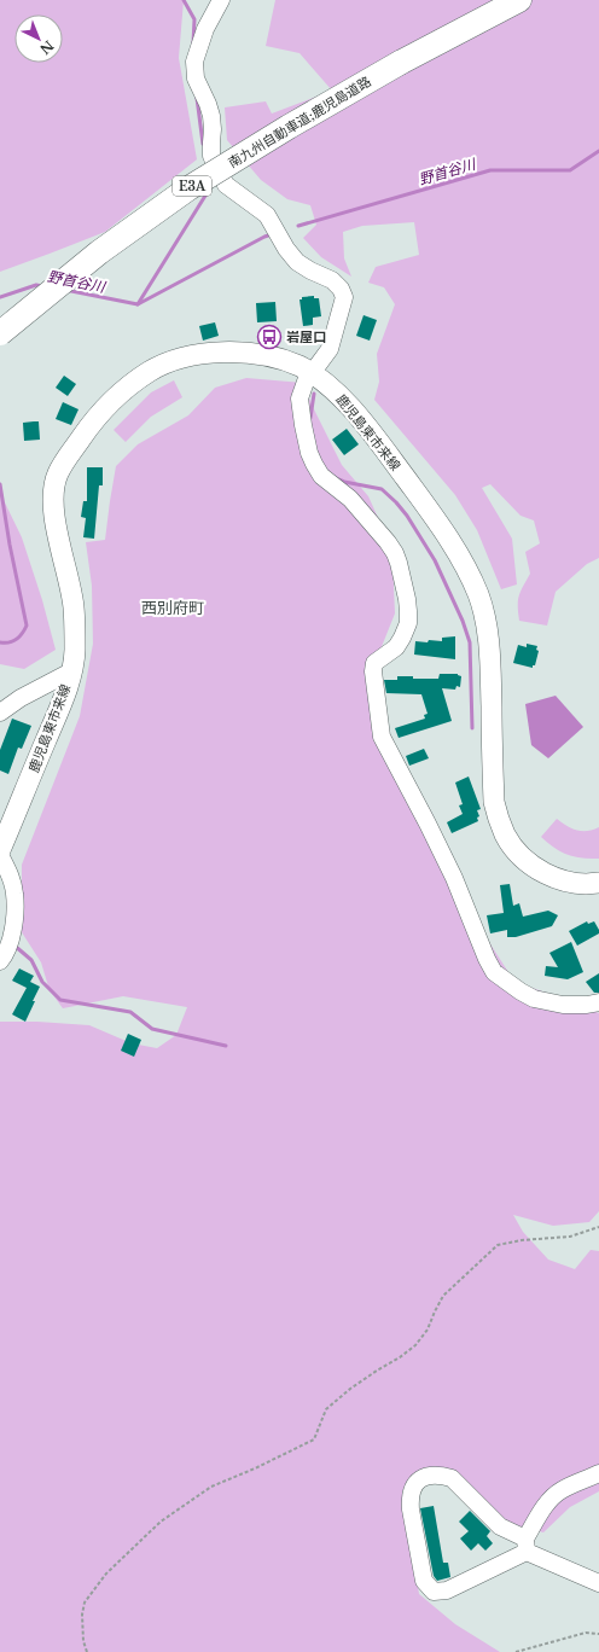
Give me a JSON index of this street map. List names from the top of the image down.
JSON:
{
  "streets": {
    "highway": ["南九州自動車道;鹿児島道路", "E3A"],
    "main road": ["鹿児島東市来線"]
  },
  "districts": ["西別府町"],
  "water": ["野首谷川"],
  "places": {
    "bus stop": ["岩屋口"]
  },
  "north": "bottom right"
}
